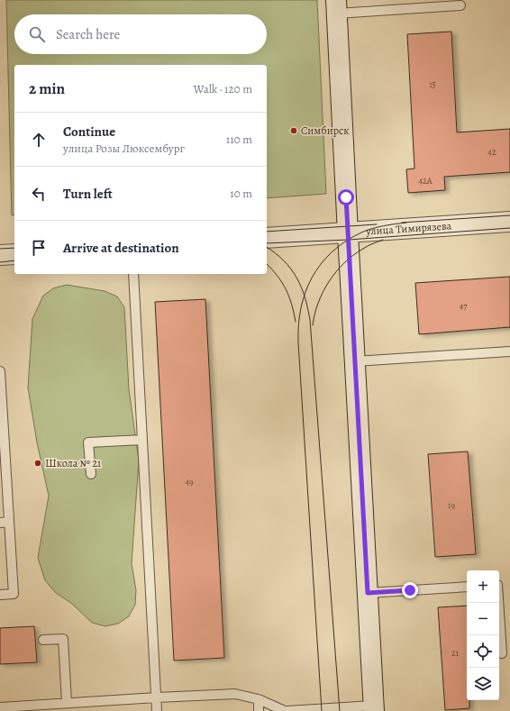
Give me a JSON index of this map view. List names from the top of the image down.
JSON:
{
  "streets": {
    "main road": ["улица Тимирязева"]
  },
  "places": ["Симбирск", "Школа № 21"],
  "house_numbers": [
    "15",
    "42",
    "42А",
    "47",
    "49",
    "19",
    "21"
  ],
  "page": {
    "search": "Search here",
    "heading": ["2 min", "Walk · 120 m"],
    "list": [
      ["Continue", "улица Розы Люксембург", "110 m"],
      ["Turn left", "10 m"],
      "Arrive at destination"
    ],
    "map_buttons": ["+", "−"]
  }
}
